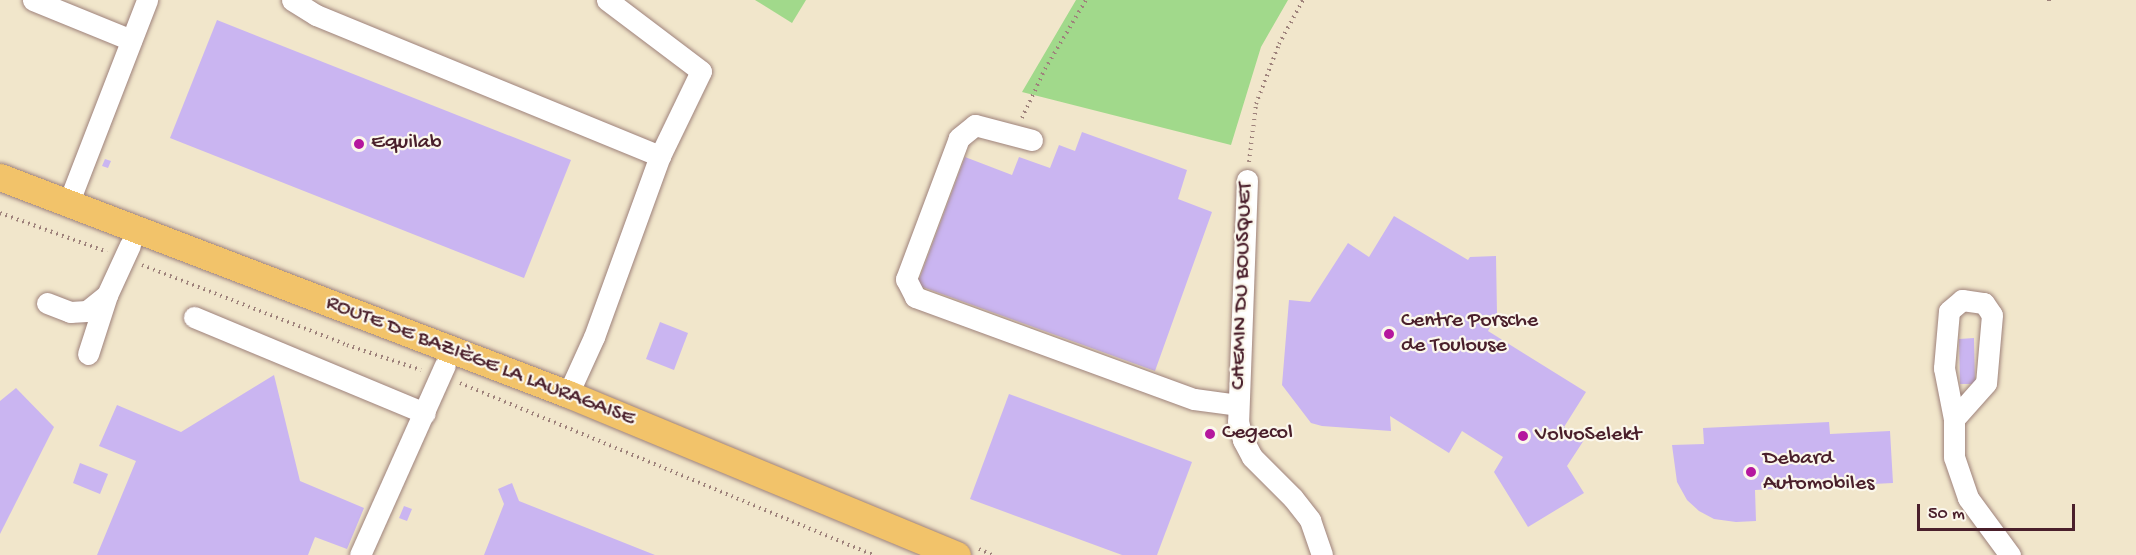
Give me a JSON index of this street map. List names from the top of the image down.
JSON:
{
  "streets": {
    "main road": ["ROUTE DE BAZIÈGE LA LAURAGAISE"],
    "street": ["CHEMIN DU BOUSQUET"]
  },
  "places": [
    "Equilab",
    "Centre Porsche de Toulouse",
    "Cegecol",
    "VolvoSelekt",
    "Debard Automobiles"
  ],
  "scale_bar": "50 m"
}
